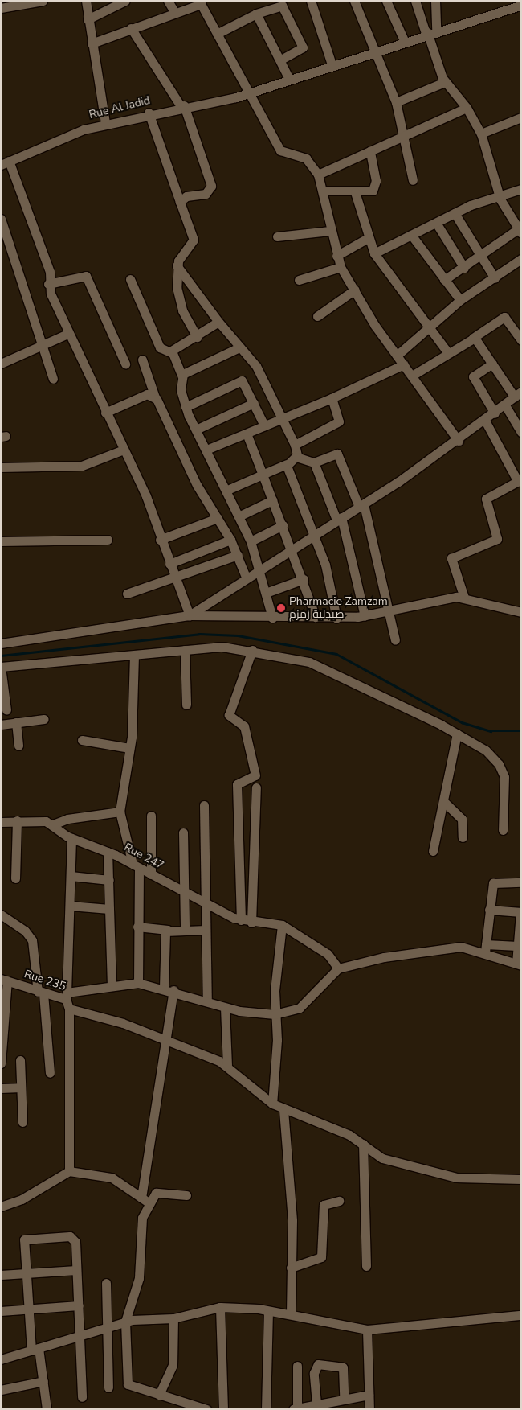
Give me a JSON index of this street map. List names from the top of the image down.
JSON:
{
  "streets": {
    "street": ["Rue Al Jadid", "Rue 247", "Rue 235"]
  },
  "places": ["Pharmacie Zamzam صيدلية زمزم"]
}
